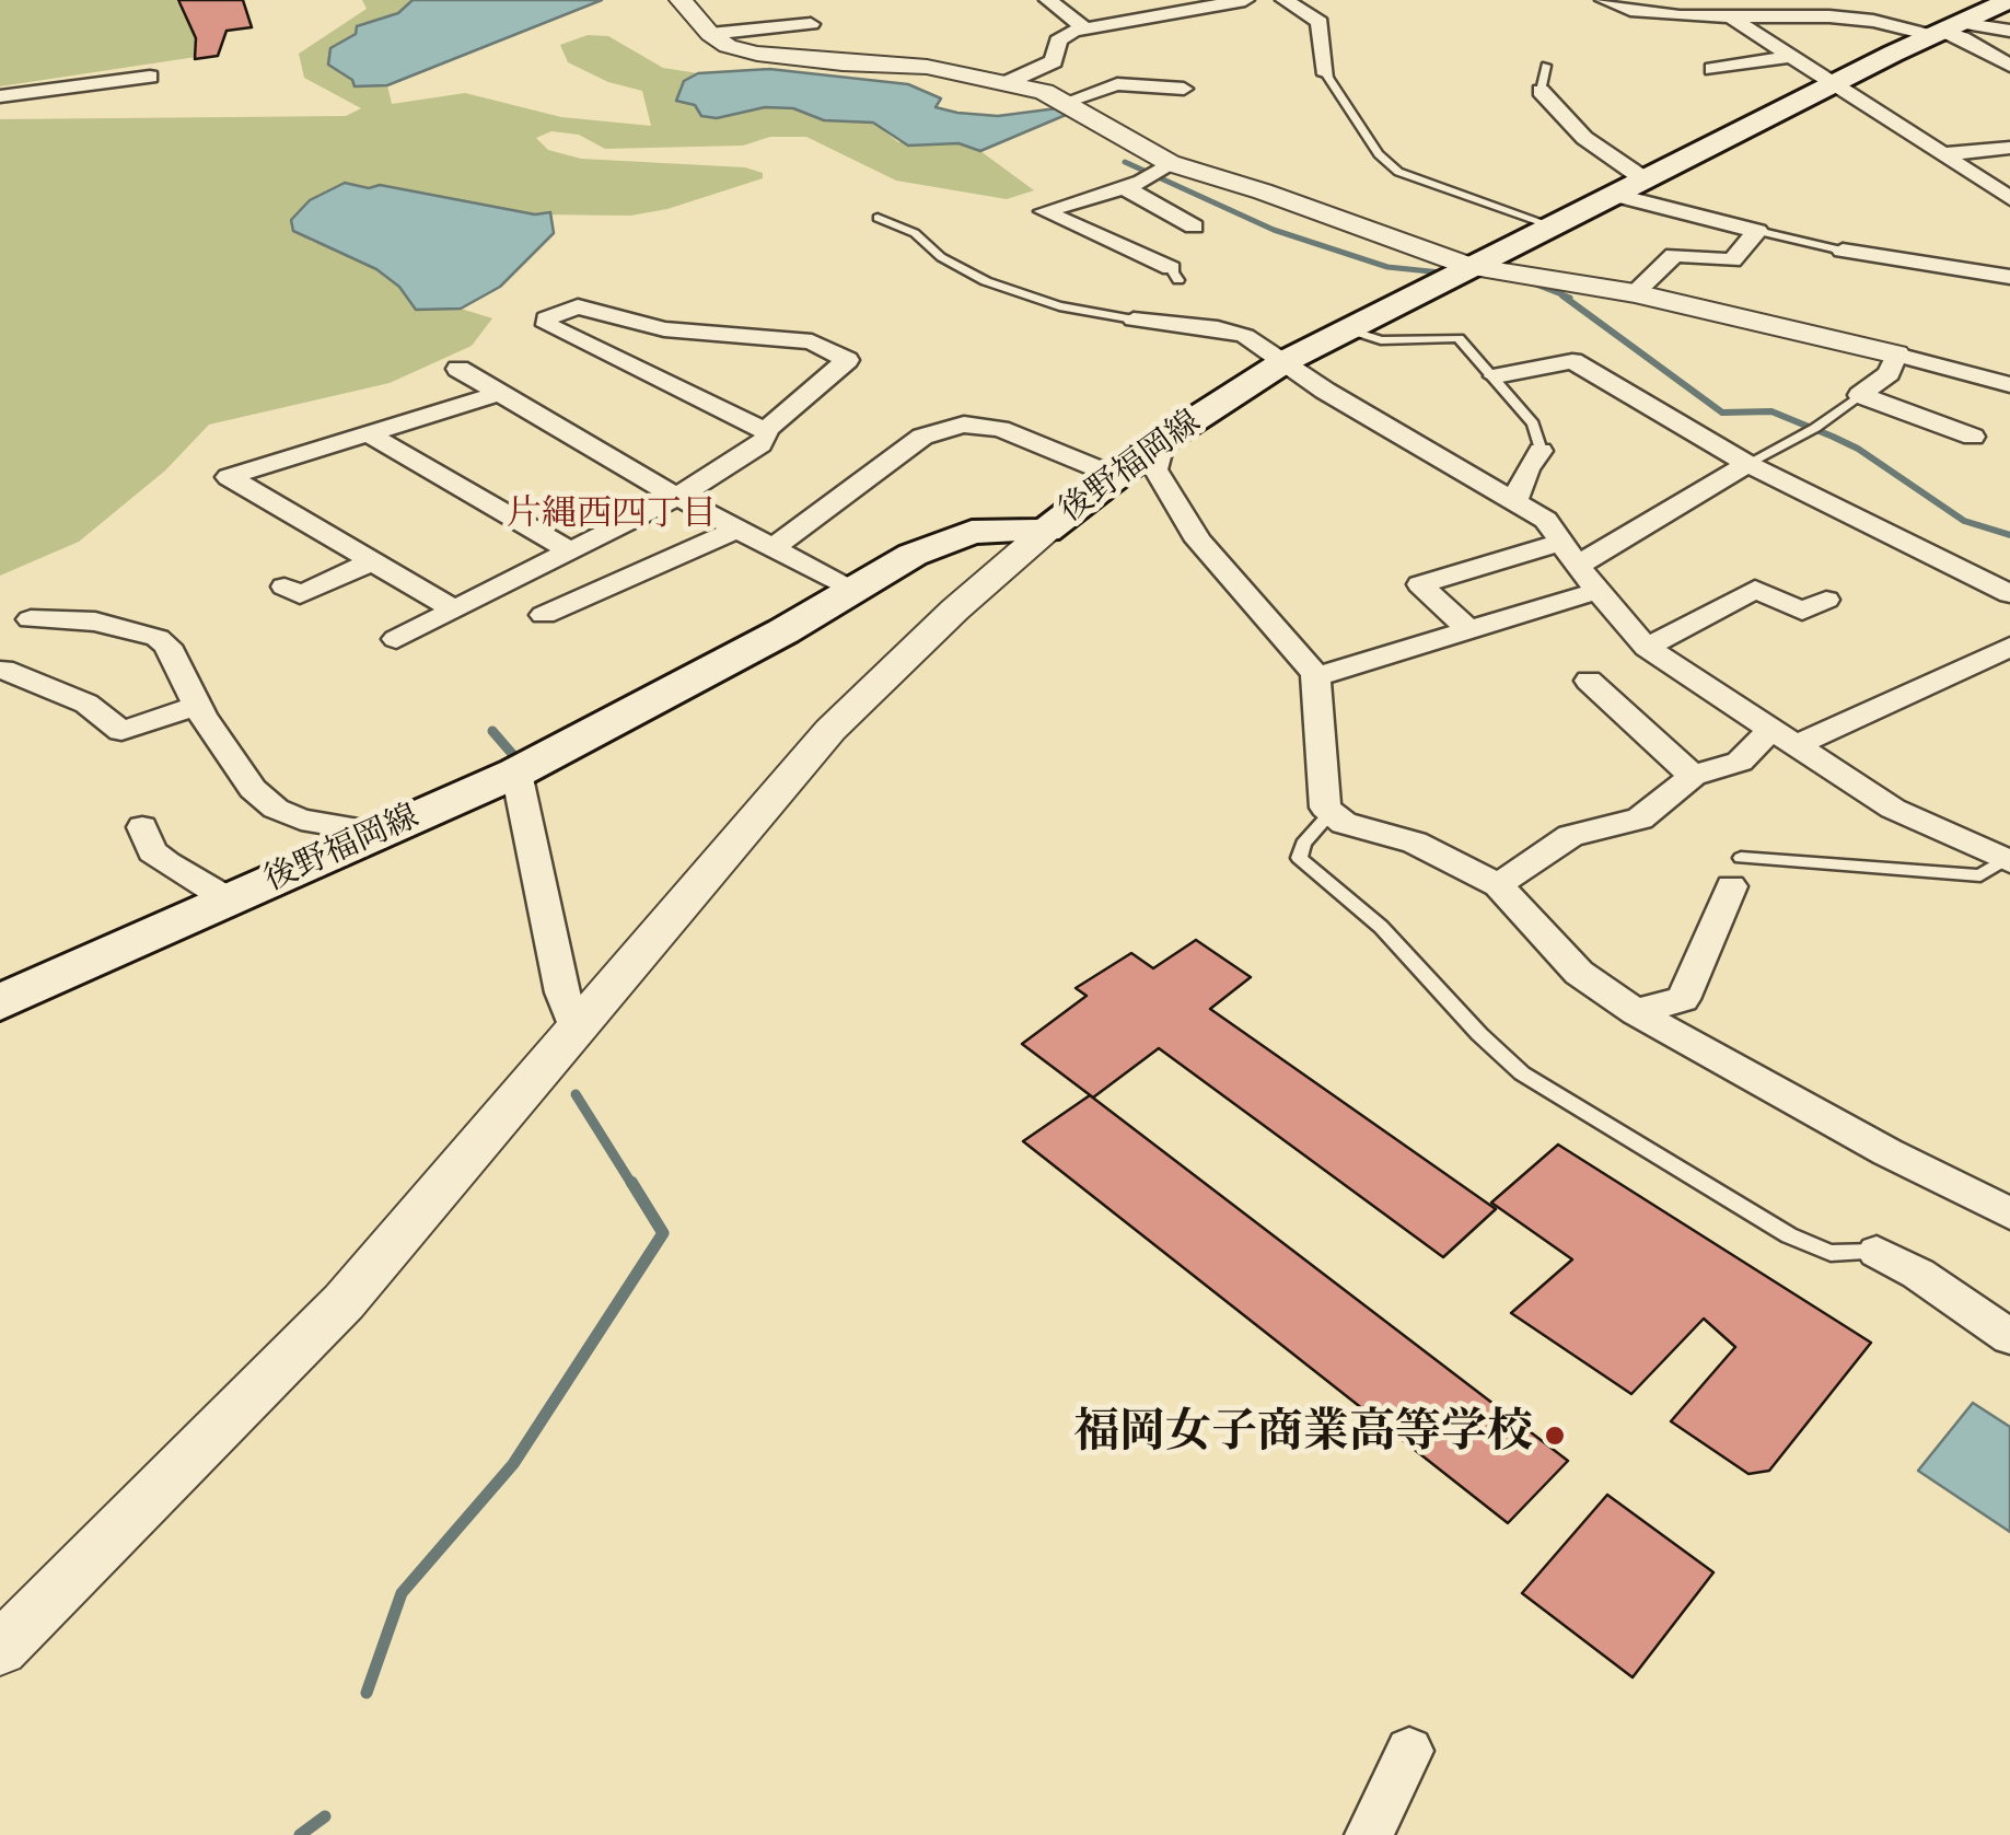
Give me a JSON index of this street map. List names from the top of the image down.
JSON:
{
  "streets": {
    "main road": ["後野福岡線"]
  },
  "districts": ["片縄西四丁目"],
  "places": ["福岡女子商業高等学校"]
}
